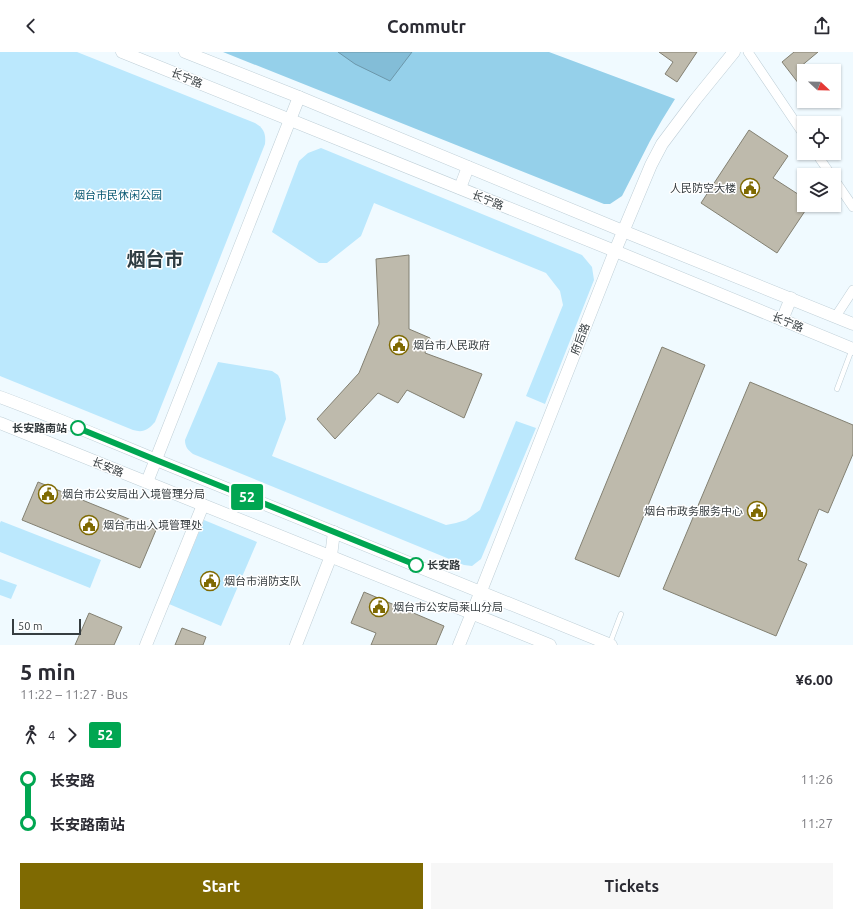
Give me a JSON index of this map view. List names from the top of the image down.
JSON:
{
  "streets": {
    "street": ["长宁路", "府后路", "长安路"]
  },
  "crossings": [
    ["长宁路", "府后路"],
    ["府后路", "长安路"]
  ],
  "districts": ["烟台市"],
  "parks": ["烟台市民休闲公园"],
  "places": {
    "public building": [
      "人民防空大楼",
      "烟台市人民政府",
      "烟台市公安局出入境管理分局",
      "烟台市政务服务中心",
      "烟台市出入境管理处",
      "烟台市消防支队",
      "烟台市公安局莱山分局"
    ],
    "other": ["长安路南站", "长安路"]
  },
  "lines": ["bus line 52"],
  "scale_bar": "50 m",
  "north": "right",
  "page": {
    "header": "Commutr",
    "on_map": "52",
    "scale": "50 m",
    "heading": ["5 min", "11:22 – 11:27 · Bus", "¥6.00"],
    "legs": ["4", "52"],
    "list": [
      {
        "name": "长安路",
        "value": "11:26"
      },
      {
        "name": "长安路南站",
        "value": "11:27"
      }
    ],
    "buttons": ["Start", "Tickets"]
  }
}
